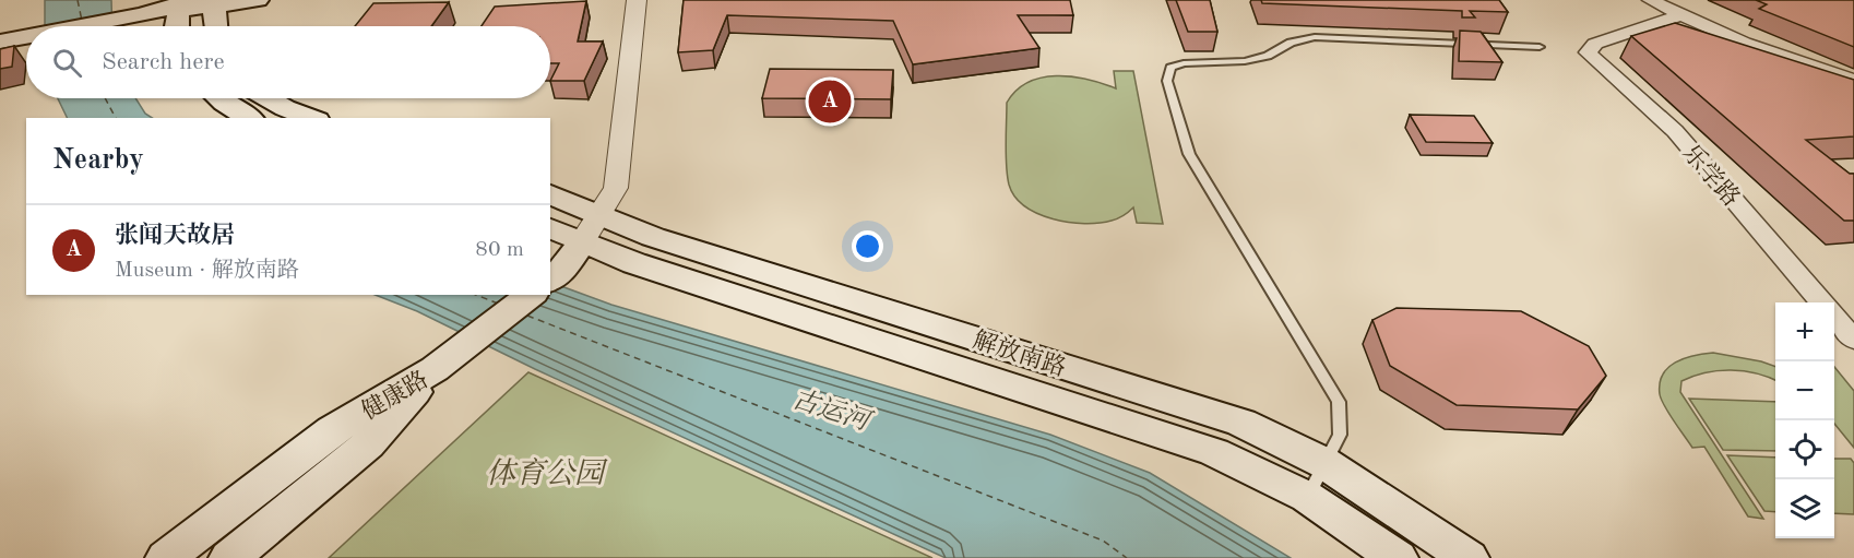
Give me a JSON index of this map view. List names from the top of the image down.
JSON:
{
  "streets": {
    "main road": ["解放南路", "健康路"],
    "street": ["乐学路"]
  },
  "water": ["古运河"],
  "parks": ["体育公园"],
  "page": {
    "search": "Search here",
    "pins": "A",
    "heading": "Nearby",
    "list": [
      {
        "mark": "A",
        "name": "张闻天故居",
        "note": "Museum · 解放南路",
        "value": "80 m"
      }
    ],
    "map_buttons": ["+", "−"]
  }
}
